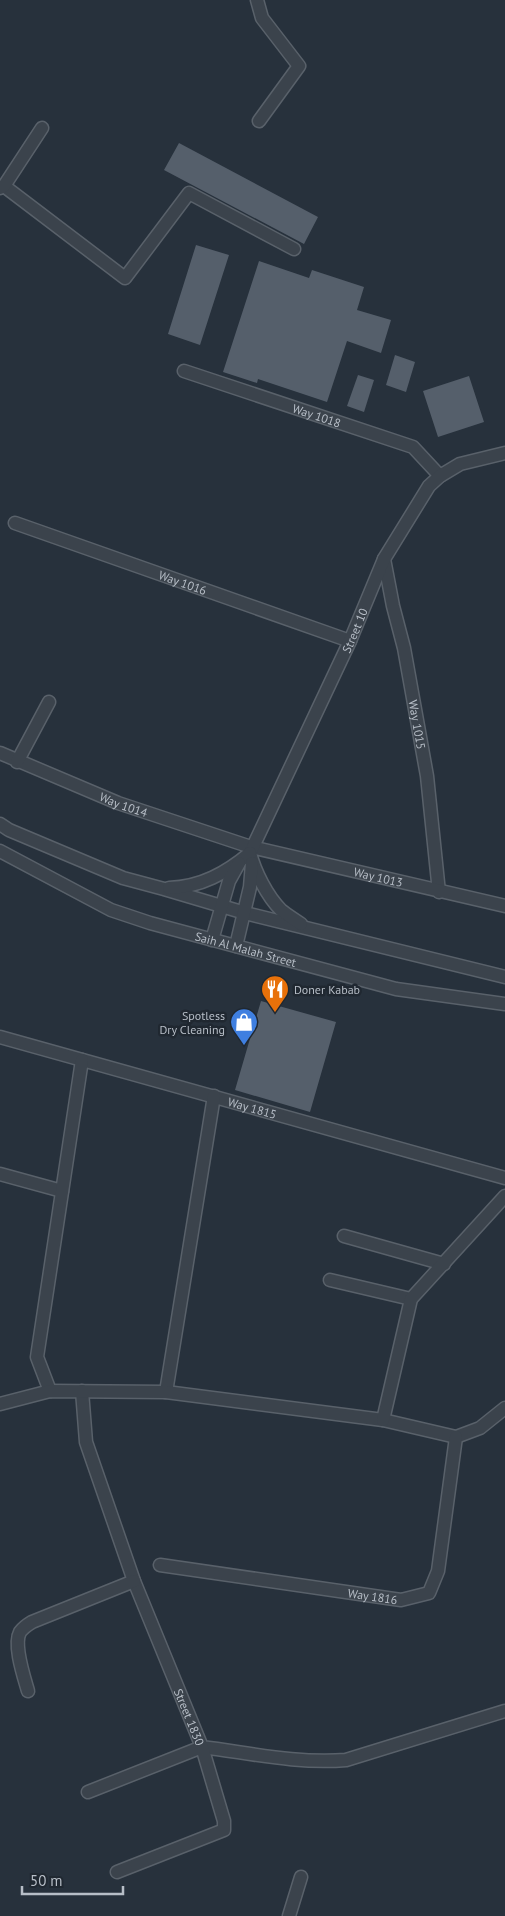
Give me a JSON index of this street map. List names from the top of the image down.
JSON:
{
  "streets": {
    "street": [
      "Way 1018",
      "Way 1016",
      "Street 10",
      "Way 1015",
      "Way 1014",
      "Way 1013",
      "Saih Al Malah Street",
      "Way 1815",
      "Way 1816",
      "Street 1830"
    ]
  },
  "crossings": [
    ["Way 1018", "Street 10"],
    ["Way 1016", "Street 10"],
    ["Street 10", "Way 1015"],
    ["Street 10", "Way 1014"],
    ["Street 10", "Way 1013"],
    ["Street 10", "Saih Al Malah Street"],
    ["Way 1015", "Way 1013"],
    ["Way 1014", "Way 1013"]
  ],
  "places": {
    "restaurant": ["Doner Kabab"],
    "shop": ["Spotless Dry Cleaning"]
  },
  "scale_bar": "50 m"
}
